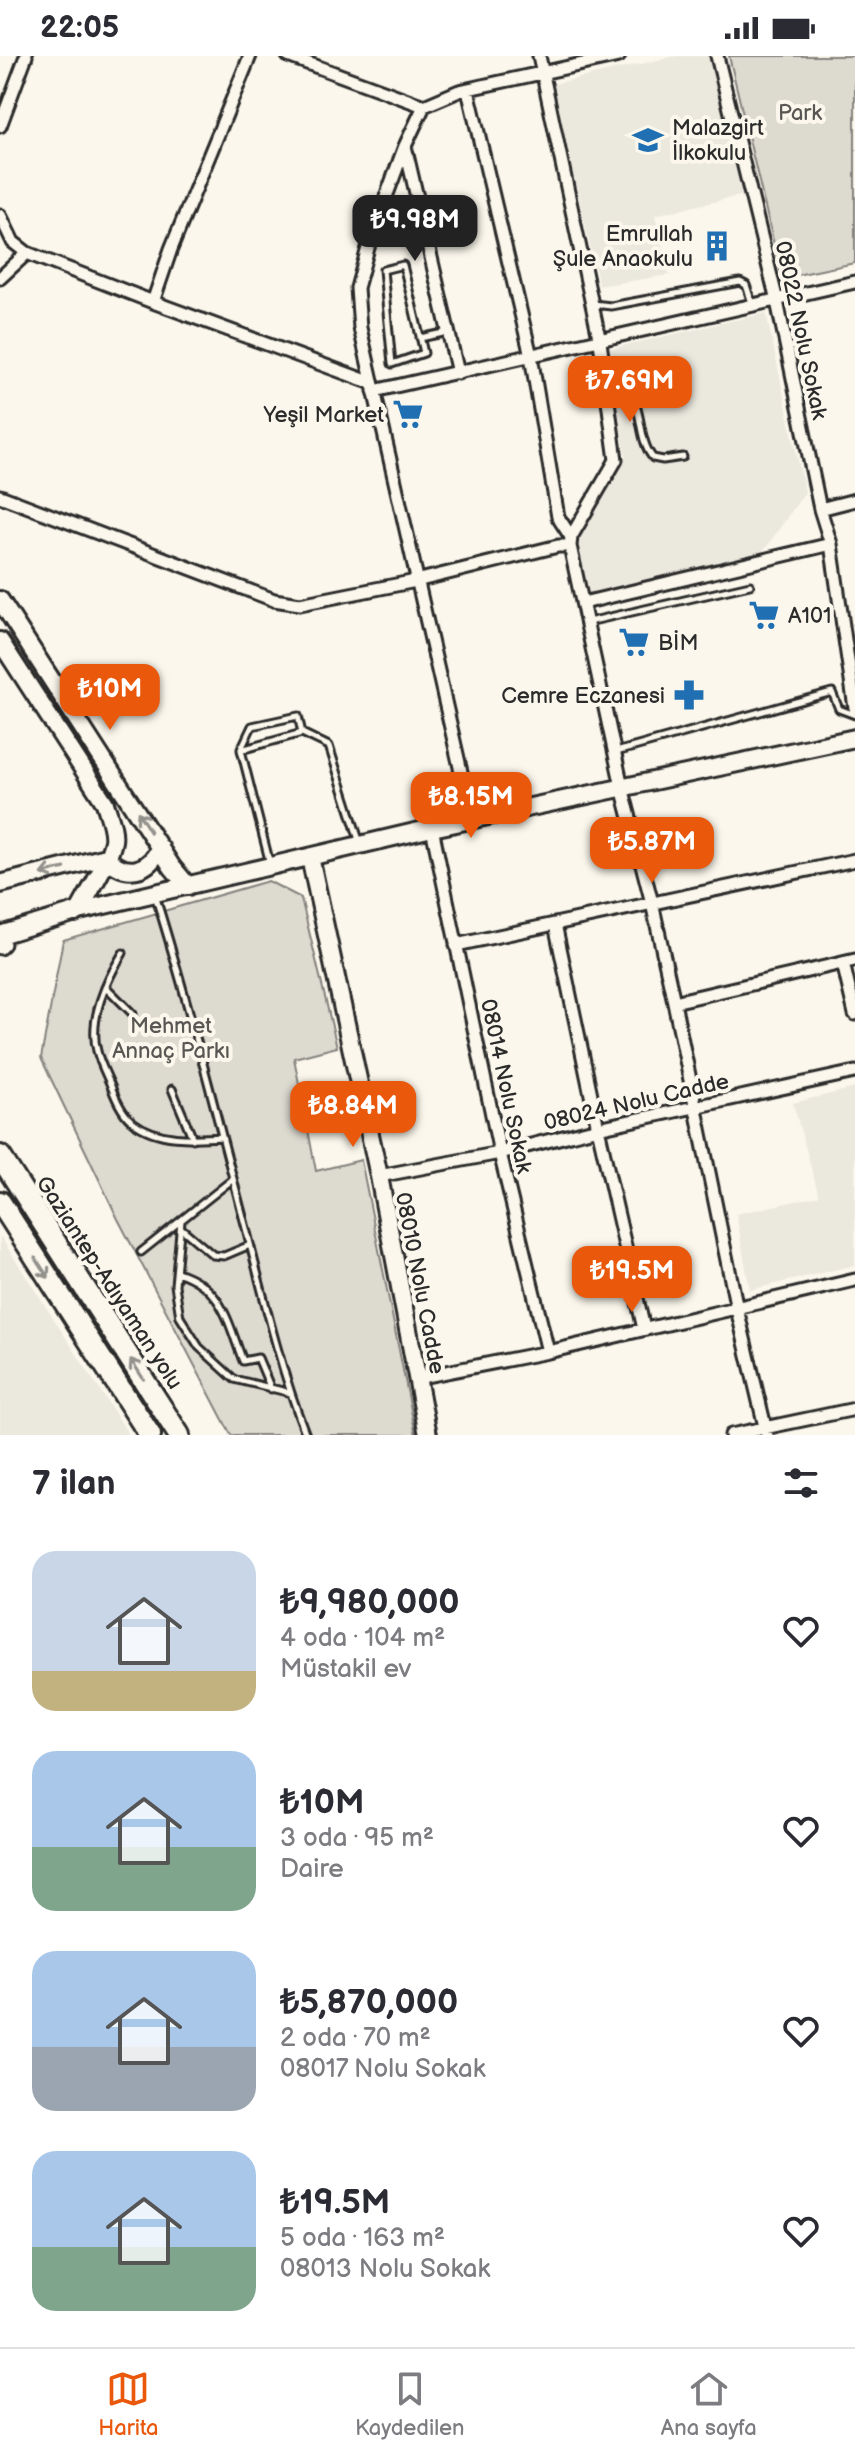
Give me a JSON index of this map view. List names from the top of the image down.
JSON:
{
  "streets": {
    "highway": ["Gaziantep-Adıyaman yolu"],
    "street": [
      "08022 Nolu Sokak",
      "08014 Nolu Sokak",
      "08024 Nolu Cadde",
      "08010 Nolu Cadde"
    ]
  },
  "crossings": [
    ["08014 Nolu Sokak", "08024 Nolu Cadde"],
    ["08024 Nolu Cadde", "08010 Nolu Cadde"]
  ],
  "parks": ["Park", "Mehmet Annaç Parkı"],
  "places": {
    "school or university": ["Malazgirt İlkokulu"],
    "building": ["Emrullah Şule Anaokulu"],
    "supermarket": ["Yeşil Market", "A101", "BİM"],
    "pharmacy": ["Cemre Eczanesi"]
  },
  "page": {
    "status": "22:05",
    "price": [
      "₺9.98M",
      "₺7.69M",
      "₺10M",
      "₺8.15M",
      "₺5.87M",
      "₺8.84M",
      "₺19.5M"
    ],
    "heading": "7 ilan",
    "list": [
      {
        "name": "₺9,980,000",
        "note": "4 oda · 104 m² · Müstakil ev"
      },
      {
        "name": "₺10M",
        "note": "3 oda · 95 m² · Daire"
      },
      {
        "name": "₺5,870,000",
        "note": "2 oda · 70 m² · 08017 Nolu Sokak"
      },
      {
        "name": "₺19.5M",
        "note": "5 oda · 163 m² · 08013 Nolu Sokak"
      }
    ],
    "tabs": ["Harita", "Kaydedilen", "Ana sayfa"]
  }
}
